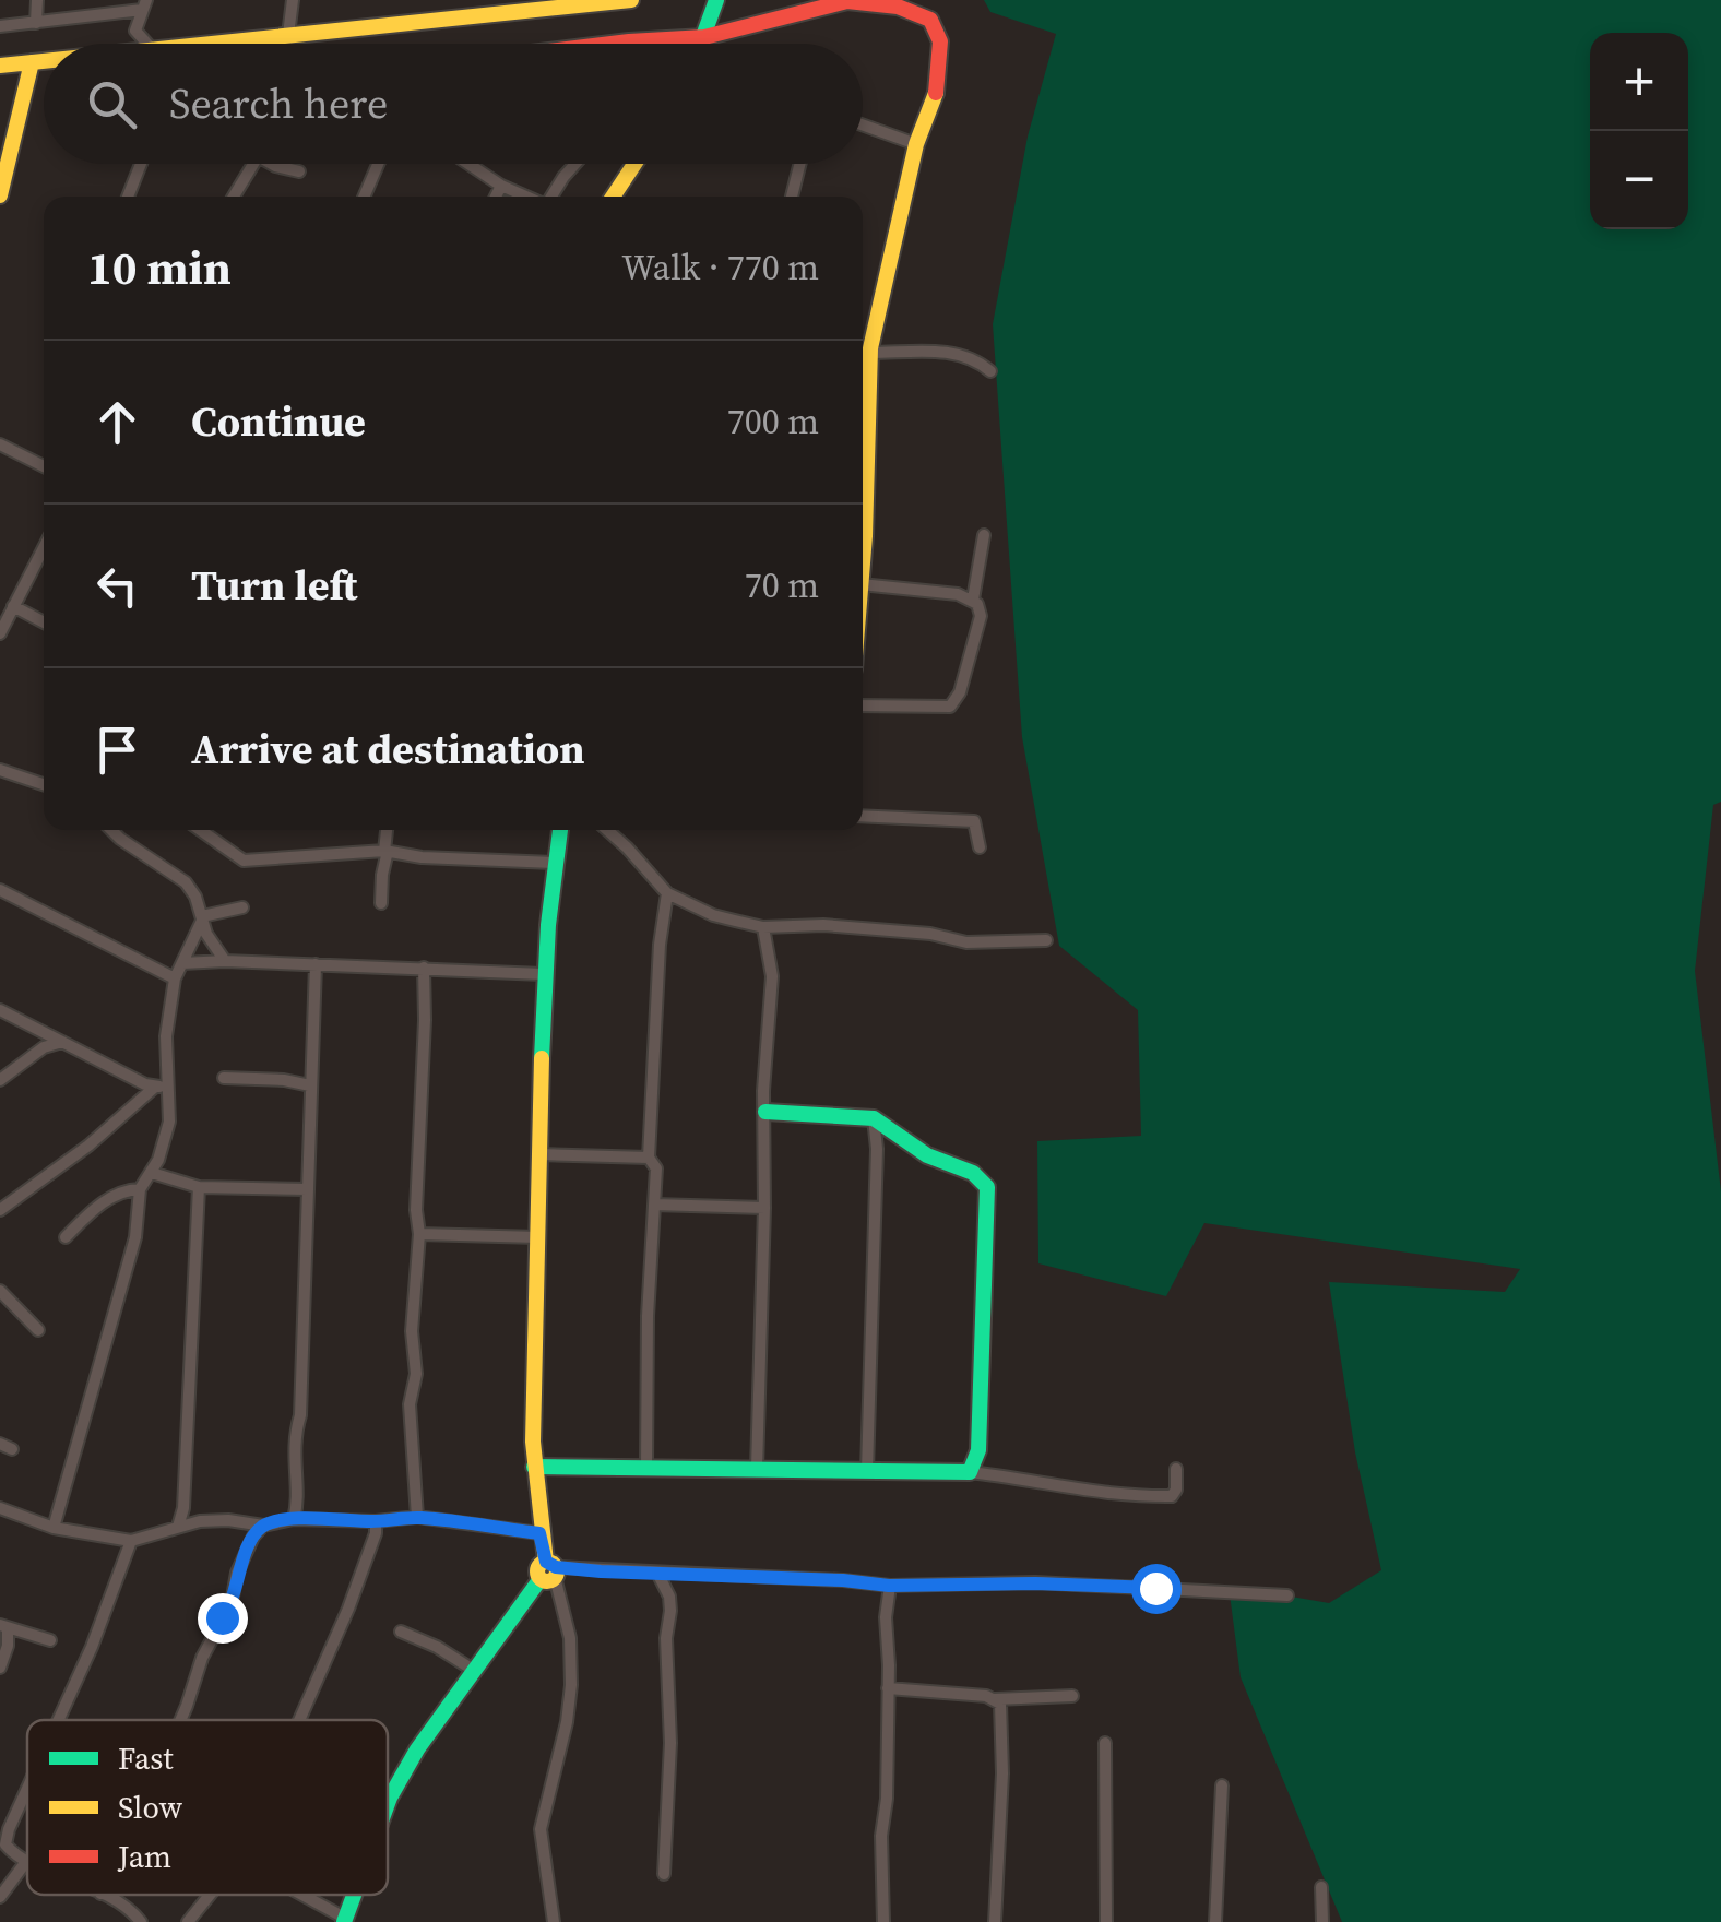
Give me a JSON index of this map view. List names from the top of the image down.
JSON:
{
  "legend": ["Fast", "Slow", "Jam"],
  "page": {
    "map_buttons": ["+", "−"],
    "search": "Search here",
    "heading": ["10 min", "Walk · 770 m"],
    "list": [
      ["Continue", "700 m"],
      ["Turn left", "70 m"],
      "Arrive at destination"
    ]
  }
}
